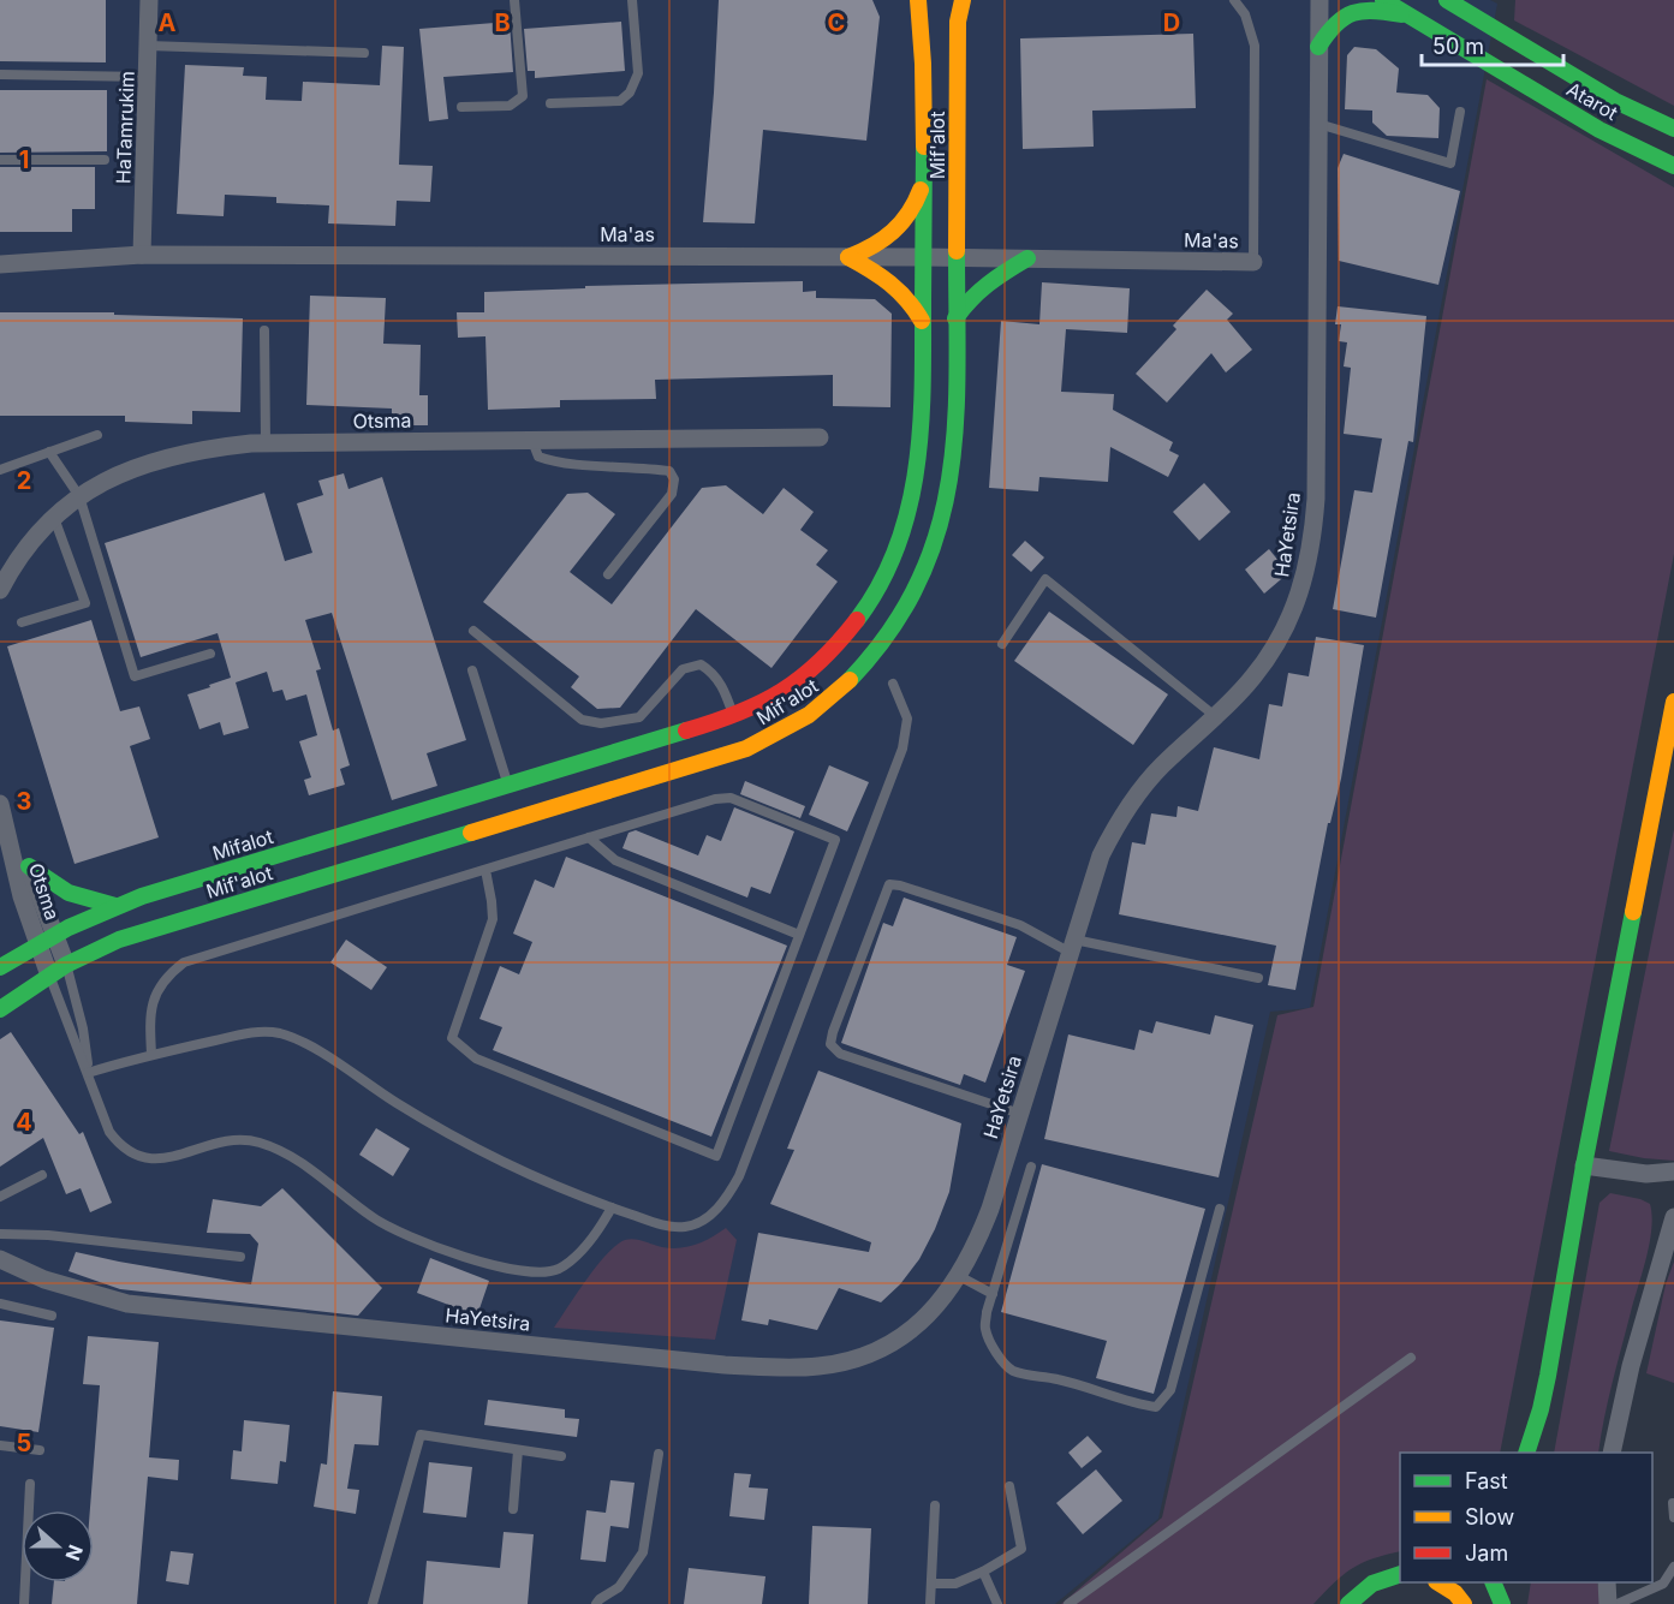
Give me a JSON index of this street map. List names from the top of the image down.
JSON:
{
  "streets": {
    "main road": ["Atarot", "Mif'alot", "Mifalot"],
    "street": [
      "HaTamrukim",
      "Ma'as",
      "Otsma",
      "HaYetsira"
    ]
  },
  "crossings": [
    ["HaTamrukim", "Ma'as"],
    ["Mif'alot", "Ma'as"],
    ["Mif'alot", "Otsma"],
    ["Mif'alot", "Mifalot"],
    ["Otsma", "Mifalot"]
  ],
  "legend": ["Fast", "Slow", "Jam"],
  "scale_bar": "50 m",
  "north": "right",
  "grid": {
    "columns": [
      "A",
      "B",
      "C",
      "D"
    ],
    "rows": [
      "1",
      "2",
      "3",
      "4",
      "5"
    ]
  }
}
